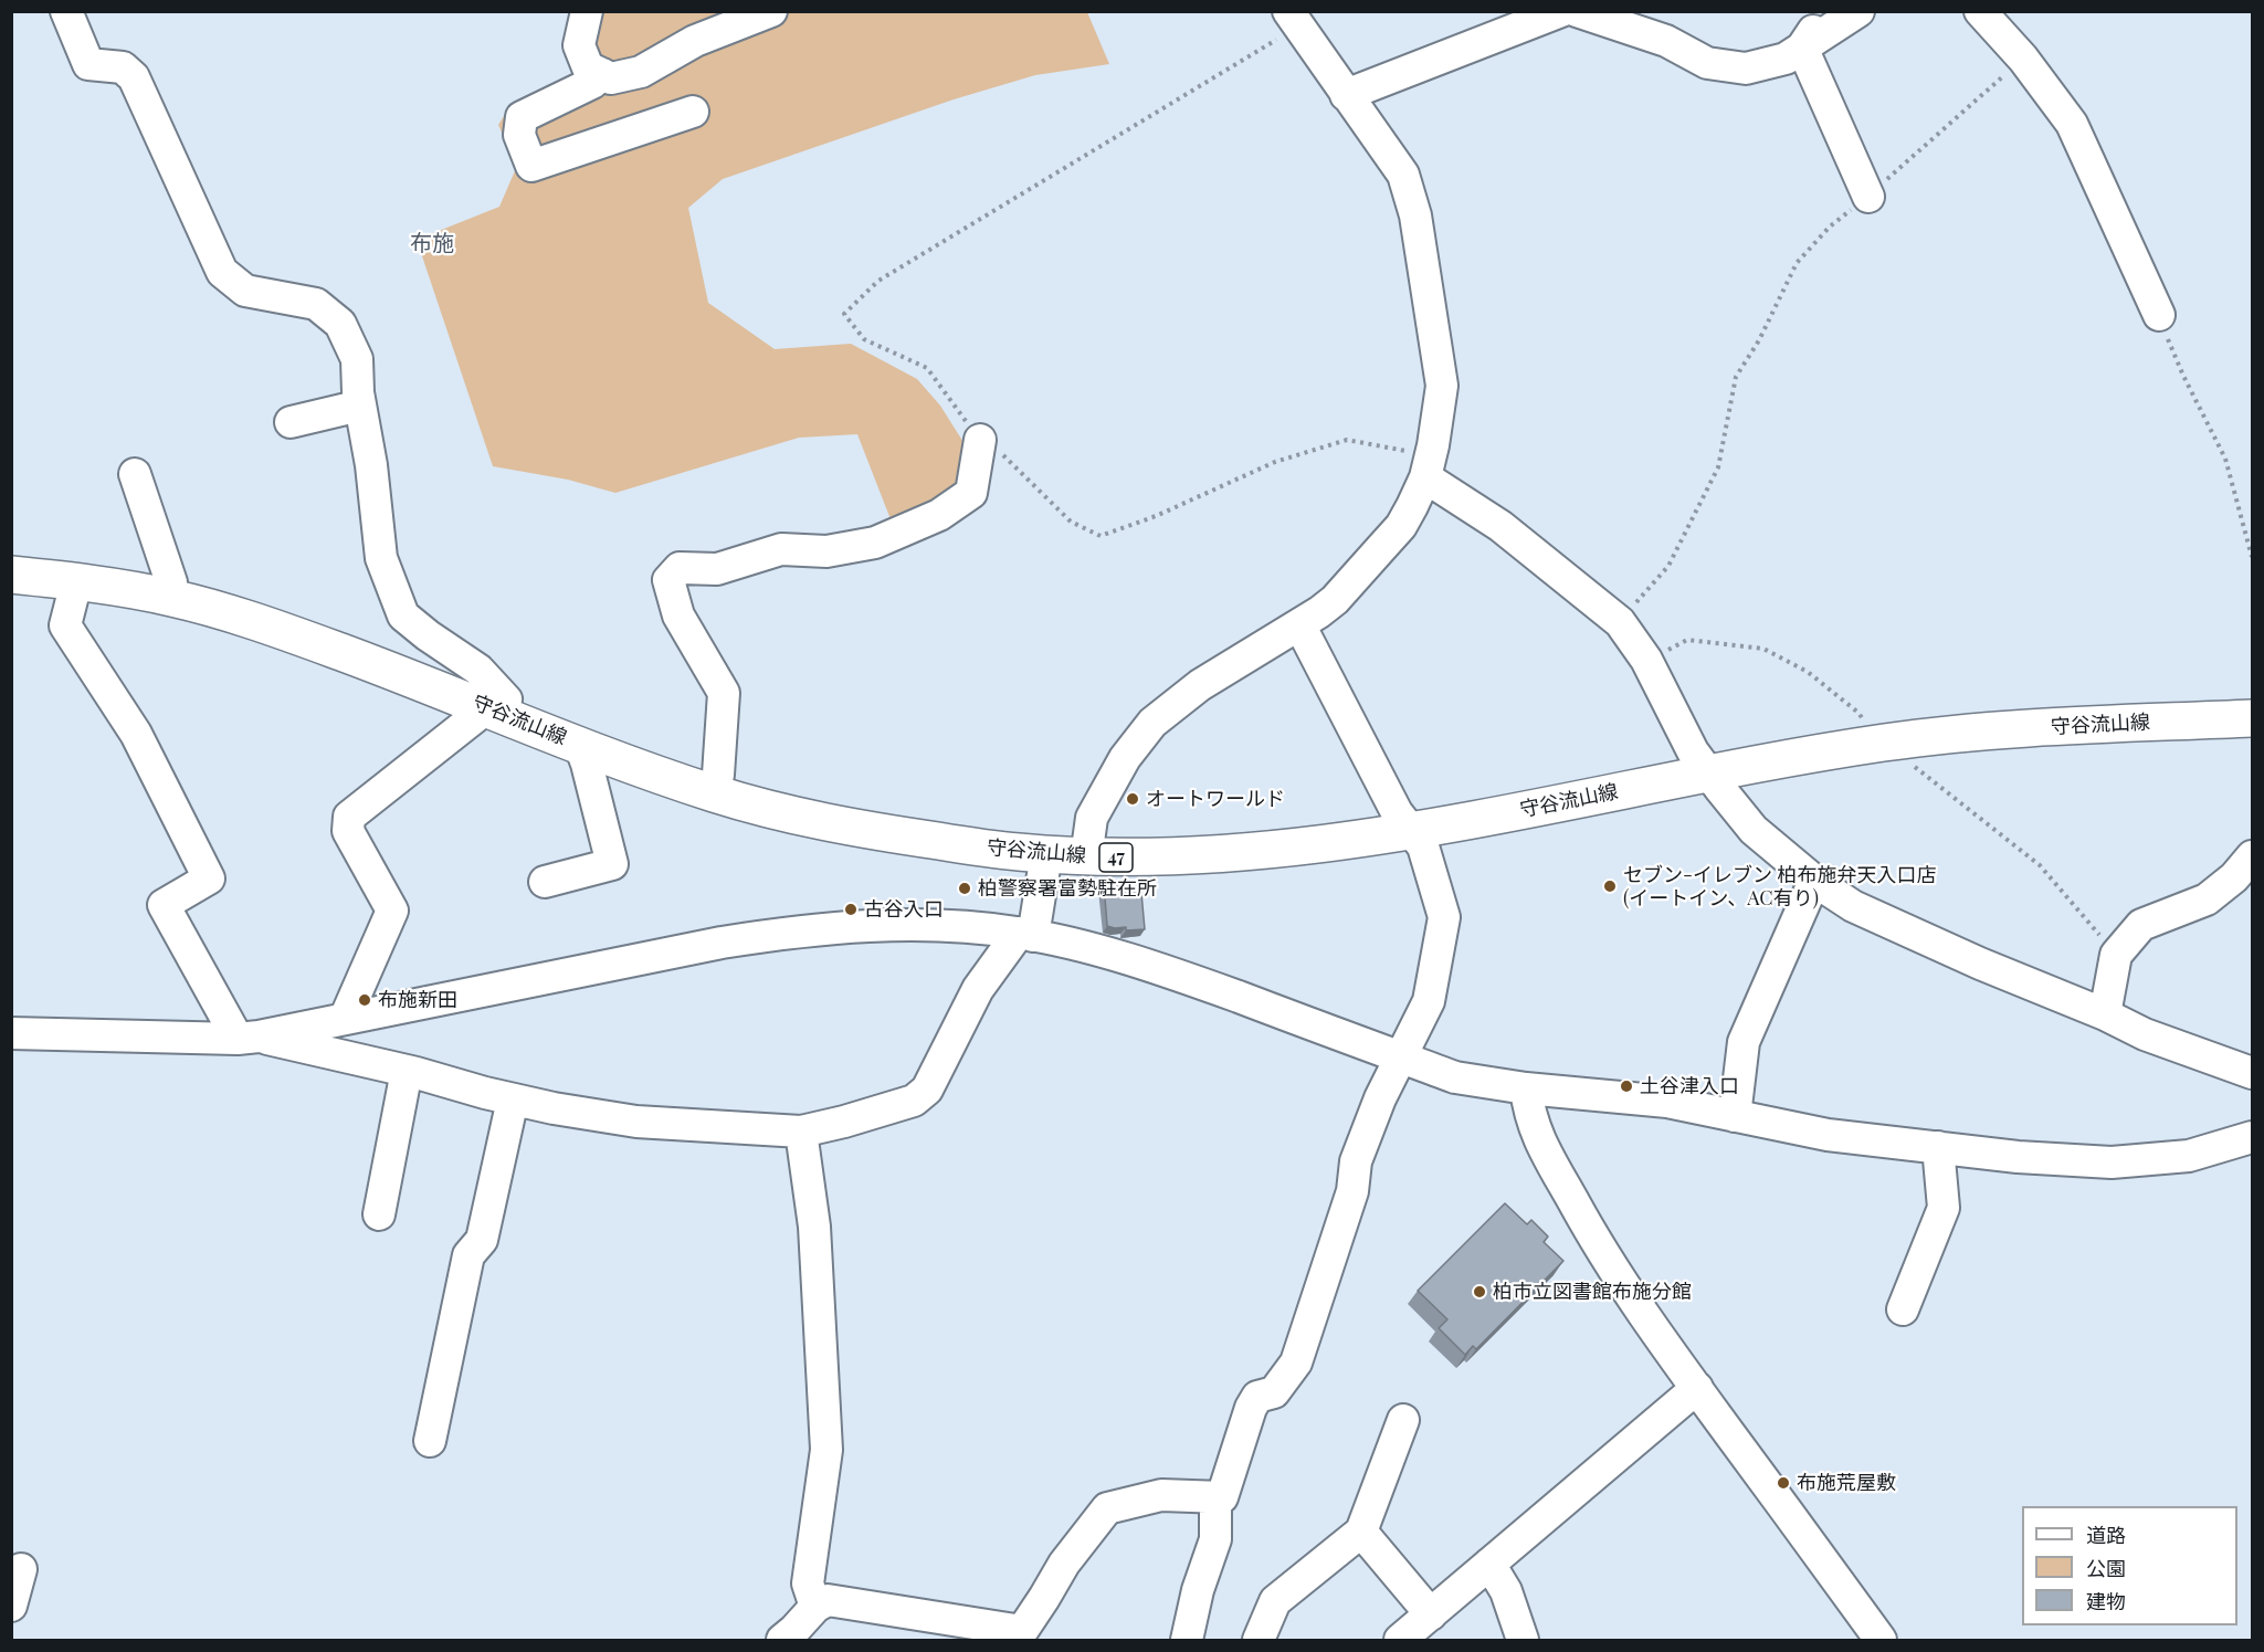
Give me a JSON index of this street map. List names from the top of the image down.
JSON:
{
  "streets": {
    "main road": ["守谷流山線", "47"]
  },
  "districts": ["布施"],
  "places": [
    "オートワールド",
    "セブン-イレブン 柏布施弁天入口店 (イートイン、AC有り)",
    "柏警察署富勢駐在所",
    "古谷入口",
    "布施新田",
    "土谷津入口",
    "柏市立図書館布施分館",
    "布施荒屋敷"
  ],
  "legend": ["道路", "公園", "建物"]
}
